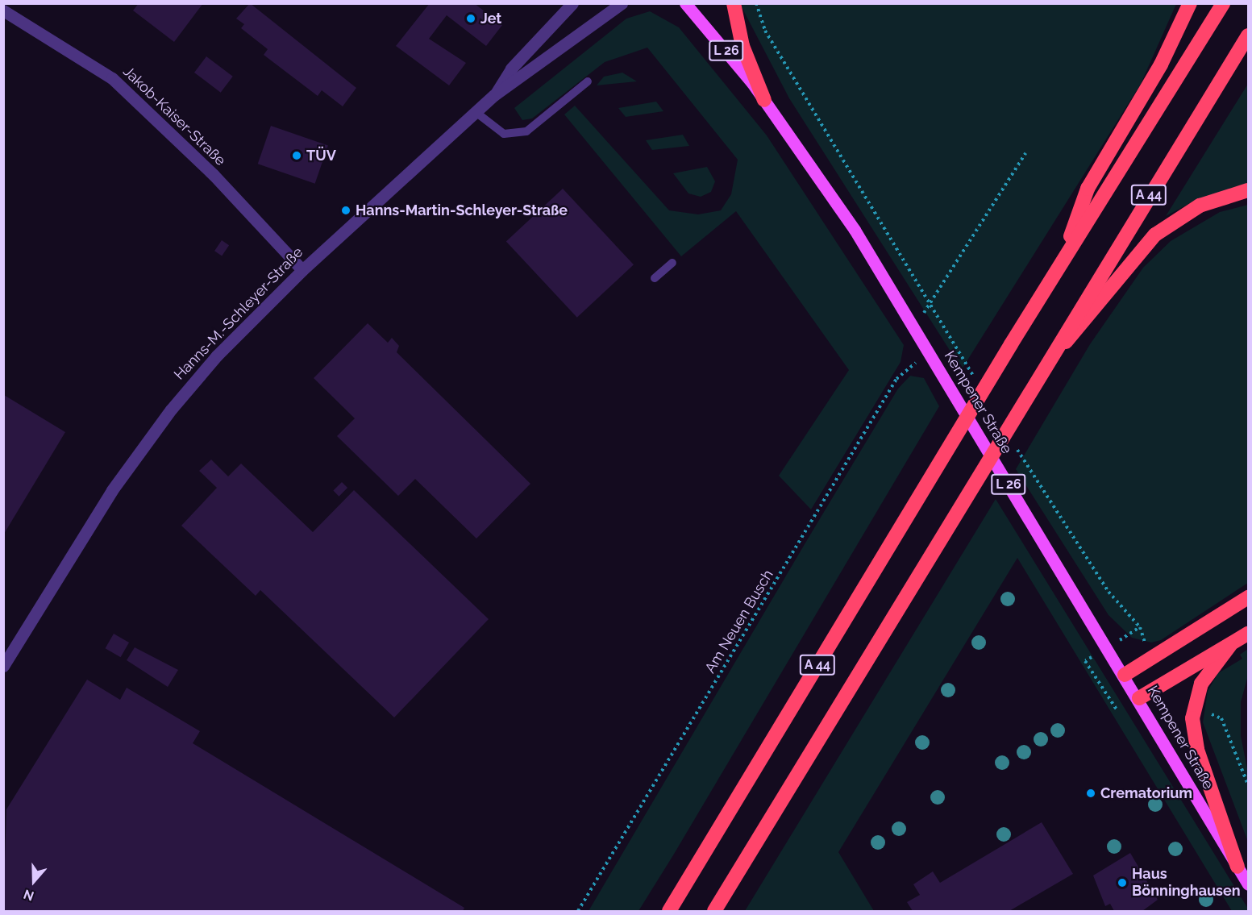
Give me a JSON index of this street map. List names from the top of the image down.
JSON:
{
  "streets": {
    "highway": ["A 44"],
    "main road": ["L 26", "Kempener Straße"],
    "street": ["Jakob-Kaiser-Straße", "Hanns-M.-Schleyer-Straße"],
    "path": ["Am Neuen Busch"]
  },
  "crossings": [
    ["Jakob-Kaiser-Straße", "Hanns-M.-Schleyer-Straße"],
    ["Kempener Straße", "Am Neuen Busch"]
  ],
  "places": [
    "Jet",
    "TÜV",
    "Hanns-Martin-Schleyer-Straße",
    "Crematorium",
    "Haus Bönninghausen"
  ],
  "north": "bottom"
}
